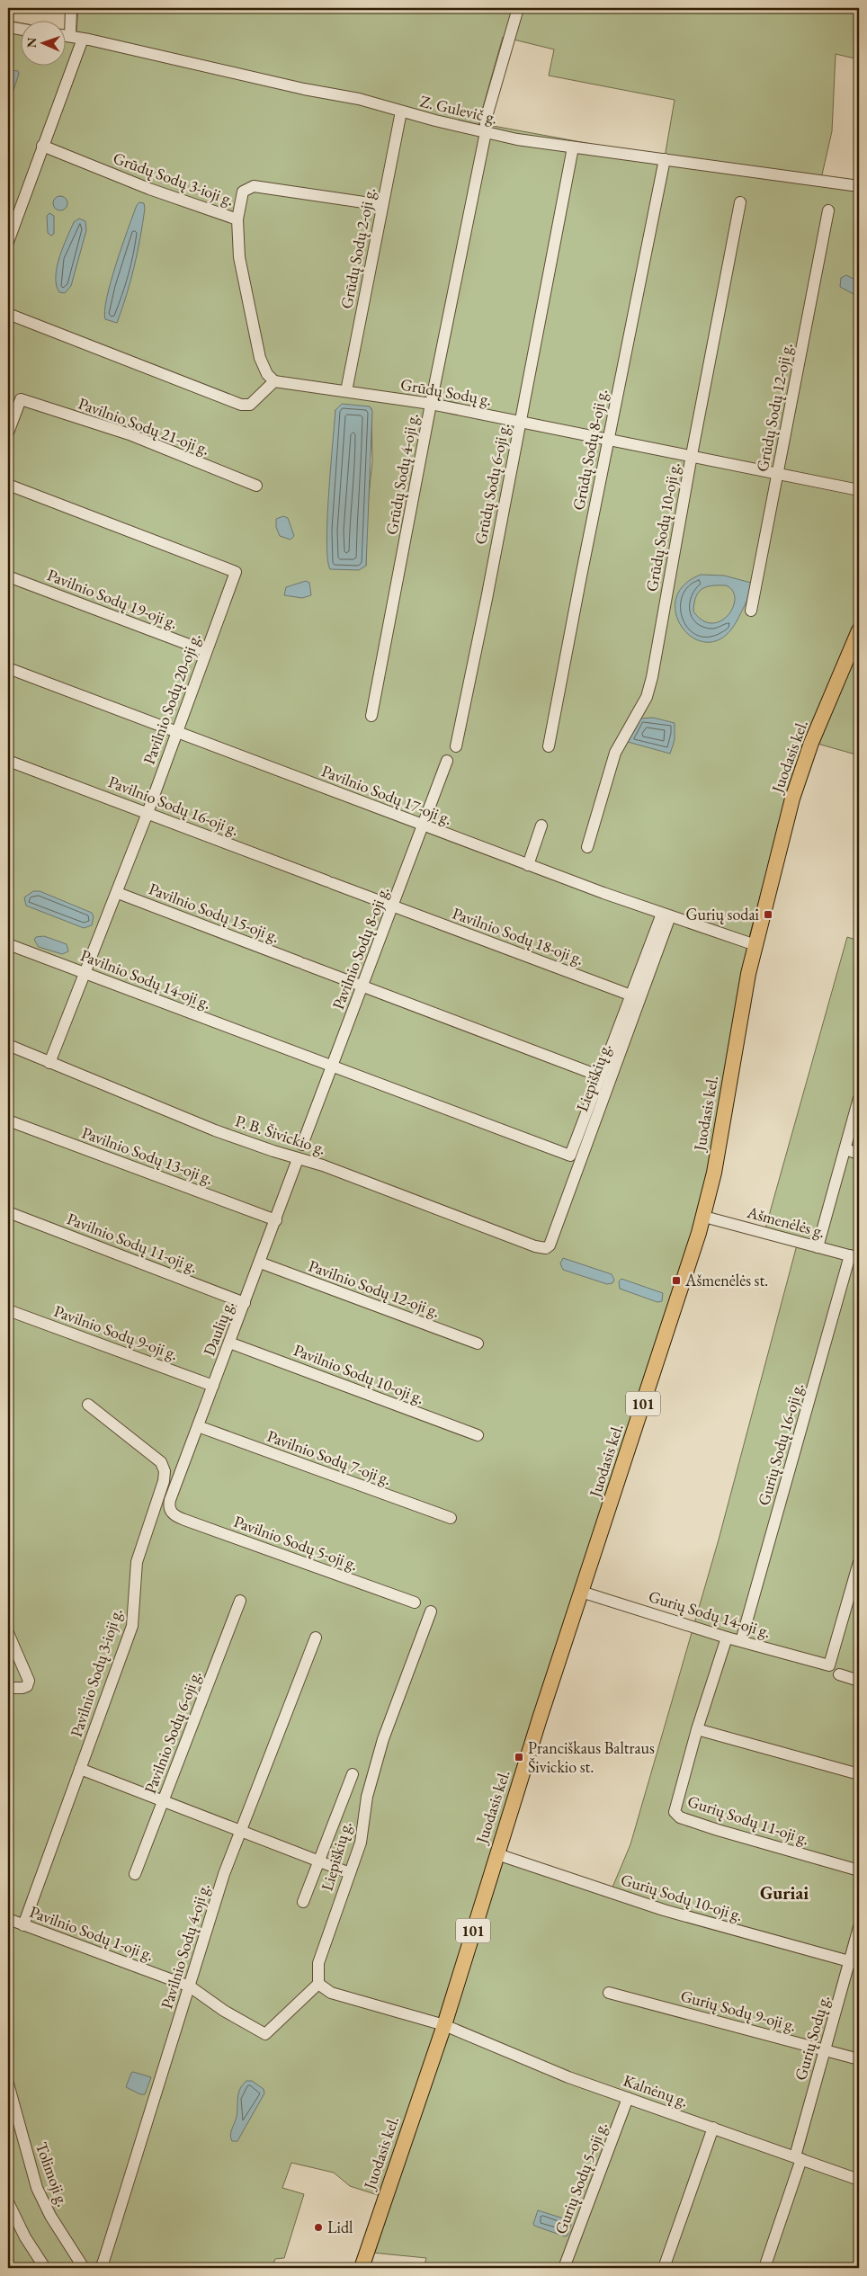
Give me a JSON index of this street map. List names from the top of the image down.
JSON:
{
  "streets": {
    "main road": ["Juodasis kel.", "101"],
    "street": [
      "Z. Gulevič g.",
      "Grūdų Sodų 3-ioji g.",
      "Grūdų Sodų 2-oji g.",
      "Grūdų Sodų g.",
      "Grūdų Sodų 12-oji g.",
      "Pavilnio Sodų 21-oji g.",
      "Grūdų Sodų 8-oji g.",
      "Grūdų Sodų 4-oji g.",
      "Grūdų Sodų 6-oji g.",
      "Grūdų Sodų 10-oji g.",
      "Pavilnio Sodų 19-oji g.",
      "Pavilnio Sodų 20-oji g.",
      "Pavilnio Sodų 17-oji g.",
      "Pavilnio Sodų 16-oji g.",
      "Pavilnio Sodų 15-oji g.",
      "Pavilnio Sodų 18-oji g.",
      "Pavilnio Sodų 8-oji g.",
      "Pavilnio Sodų 14-oji g.",
      "Liepiškių g.",
      "P. B. Šivickio g.",
      "Pavilnio Sodų 13-oji g.",
      "Ašmenėlės g.",
      "Pavilnio Sodų 11-oji g.",
      "Pavilnio Sodų 12-oji g.",
      "Daulių g.",
      "Pavilnio Sodų 9-oji g.",
      "Pavilnio Sodų 10-oji g.",
      "Gurių Sodų 16-oji g.",
      "Pavilnio Sodų 7-oji g.",
      "Pavilnio Sodų 5-oji g.",
      "Gurių Sodų 14-oji g.",
      "Pavilnio Sodų 3-ioji g.",
      "Pavilnio Sodų 6-oji g.",
      "Gurių Sodų 11-oji g.",
      "Gurių Sodų 10-oji g.",
      "Pavilnio Sodų 1-oji g.",
      "Pavilnio Sodų 4-oji g.",
      "Gurių Sodų 9-oji g.",
      "Gurių Sodų g.",
      "Kalnėnų g.",
      "Tolimoji g.",
      "Gurių Sodų 5-oji g."
    ]
  },
  "crossings": [
    ["Z. Gulevič g.", "Grūdų Sodų 2-oji g."],
    ["Z. Gulevič g.", "Grūdų Sodų 8-oji g."],
    ["Z. Gulevič g.", "Grūdų Sodų 4-oji g."],
    ["Z. Gulevič g.", "Grūdų Sodų 6-oji g."],
    ["Grūdų Sodų 3-ioji g.", "Grūdų Sodų g."],
    ["Grūdų Sodų 2-oji g.", "Grūdų Sodų g."],
    ["Grūdų Sodų g.", "Grūdų Sodų 12-oji g."],
    ["Grūdų Sodų g.", "Grūdų Sodų 8-oji g."],
    ["Grūdų Sodų g.", "Grūdų Sodų 4-oji g."],
    ["Grūdų Sodų g.", "Grūdų Sodų 6-oji g."],
    ["Grūdų Sodų g.", "Grūdų Sodų 10-oji g."],
    ["Pavilnio Sodų 19-oji g.", "Pavilnio Sodų 20-oji g."],
    ["Pavilnio Sodų 20-oji g.", "Pavilnio Sodų 17-oji g."],
    ["Pavilnio Sodų 20-oji g.", "Pavilnio Sodų 16-oji g."],
    ["Pavilnio Sodų 20-oji g.", "Pavilnio Sodų 15-oji g."],
    ["Pavilnio Sodų 20-oji g.", "Pavilnio Sodų 14-oji g."],
    ["Pavilnio Sodų 20-oji g.", "P. B. Šivickio g."],
    ["Juodasis kel.", "Pavilnio Sodų 17-oji g."],
    ["Juodasis kel.", "Ašmenėlės g."],
    ["Juodasis kel.", "Gurių Sodų 14-oji g."],
    ["Juodasis kel.", "Gurių Sodų 10-oji g."],
    ["Juodasis kel.", "Kalnėnų g."],
    ["Pavilnio Sodų 17-oji g.", "Pavilnio Sodų 8-oji g."],
    ["Pavilnio Sodų 17-oji g.", "Liepiškių g."],
    ["Pavilnio Sodų 16-oji g.", "Pavilnio Sodų 18-oji g."],
    ["Pavilnio Sodų 16-oji g.", "Pavilnio Sodų 8-oji g."],
    ["Pavilnio Sodų 15-oji g.", "Pavilnio Sodų 8-oji g."],
    ["Pavilnio Sodų 15-oji g.", "Pavilnio Sodų 14-oji g."],
    ["Pavilnio Sodų 18-oji g.", "Pavilnio Sodų 8-oji g."],
    ["Pavilnio Sodų 8-oji g.", "Pavilnio Sodų 14-oji g."],
    ["Liepiškių g.", "P. B. Šivickio g."],
    ["Liepiškių g.", "Pavilnio Sodų 1-oji g."],
    ["P. B. Šivickio g.", "Daulių g."],
    ["Pavilnio Sodų 13-oji g.", "Daulių g."],
    ["Ašmenėlės g.", "Gurių Sodų 16-oji g."],
    ["Pavilnio Sodų 11-oji g.", "Daulių g."],
    ["Pavilnio Sodų 12-oji g.", "Daulių g."],
    ["Daulių g.", "Pavilnio Sodų 9-oji g."],
    ["Daulių g.", "Pavilnio Sodų 10-oji g."],
    ["Daulių g.", "Pavilnio Sodų 7-oji g."],
    ["Daulių g.", "Pavilnio Sodų 5-oji g."],
    ["Gurių Sodų 16-oji g.", "Gurių Sodų 14-oji g."],
    ["Gurių Sodų 14-oji g.", "Gurių Sodų 11-oji g."],
    ["Pavilnio Sodų 3-ioji g.", "Pavilnio Sodų 1-oji g."],
    ["Gurių Sodų 10-oji g.", "Gurių Sodų g."],
    ["Pavilnio Sodų 1-oji g.", "Pavilnio Sodų 4-oji g."],
    ["Gurių Sodų 9-oji g.", "Gurių Sodų g."],
    ["Gurių Sodų g.", "Kalnėnų g."],
    ["Kalnėnų g.", "Gurių Sodų 5-oji g."]
  ],
  "districts": ["Guriai"],
  "places": {
    "transit": ["Gurių sodai", "Ašmenėlės st.", "Pranciškaus Baltraus Šivickio st."],
    "other": ["Lidl"]
  },
  "north": "left"
}
